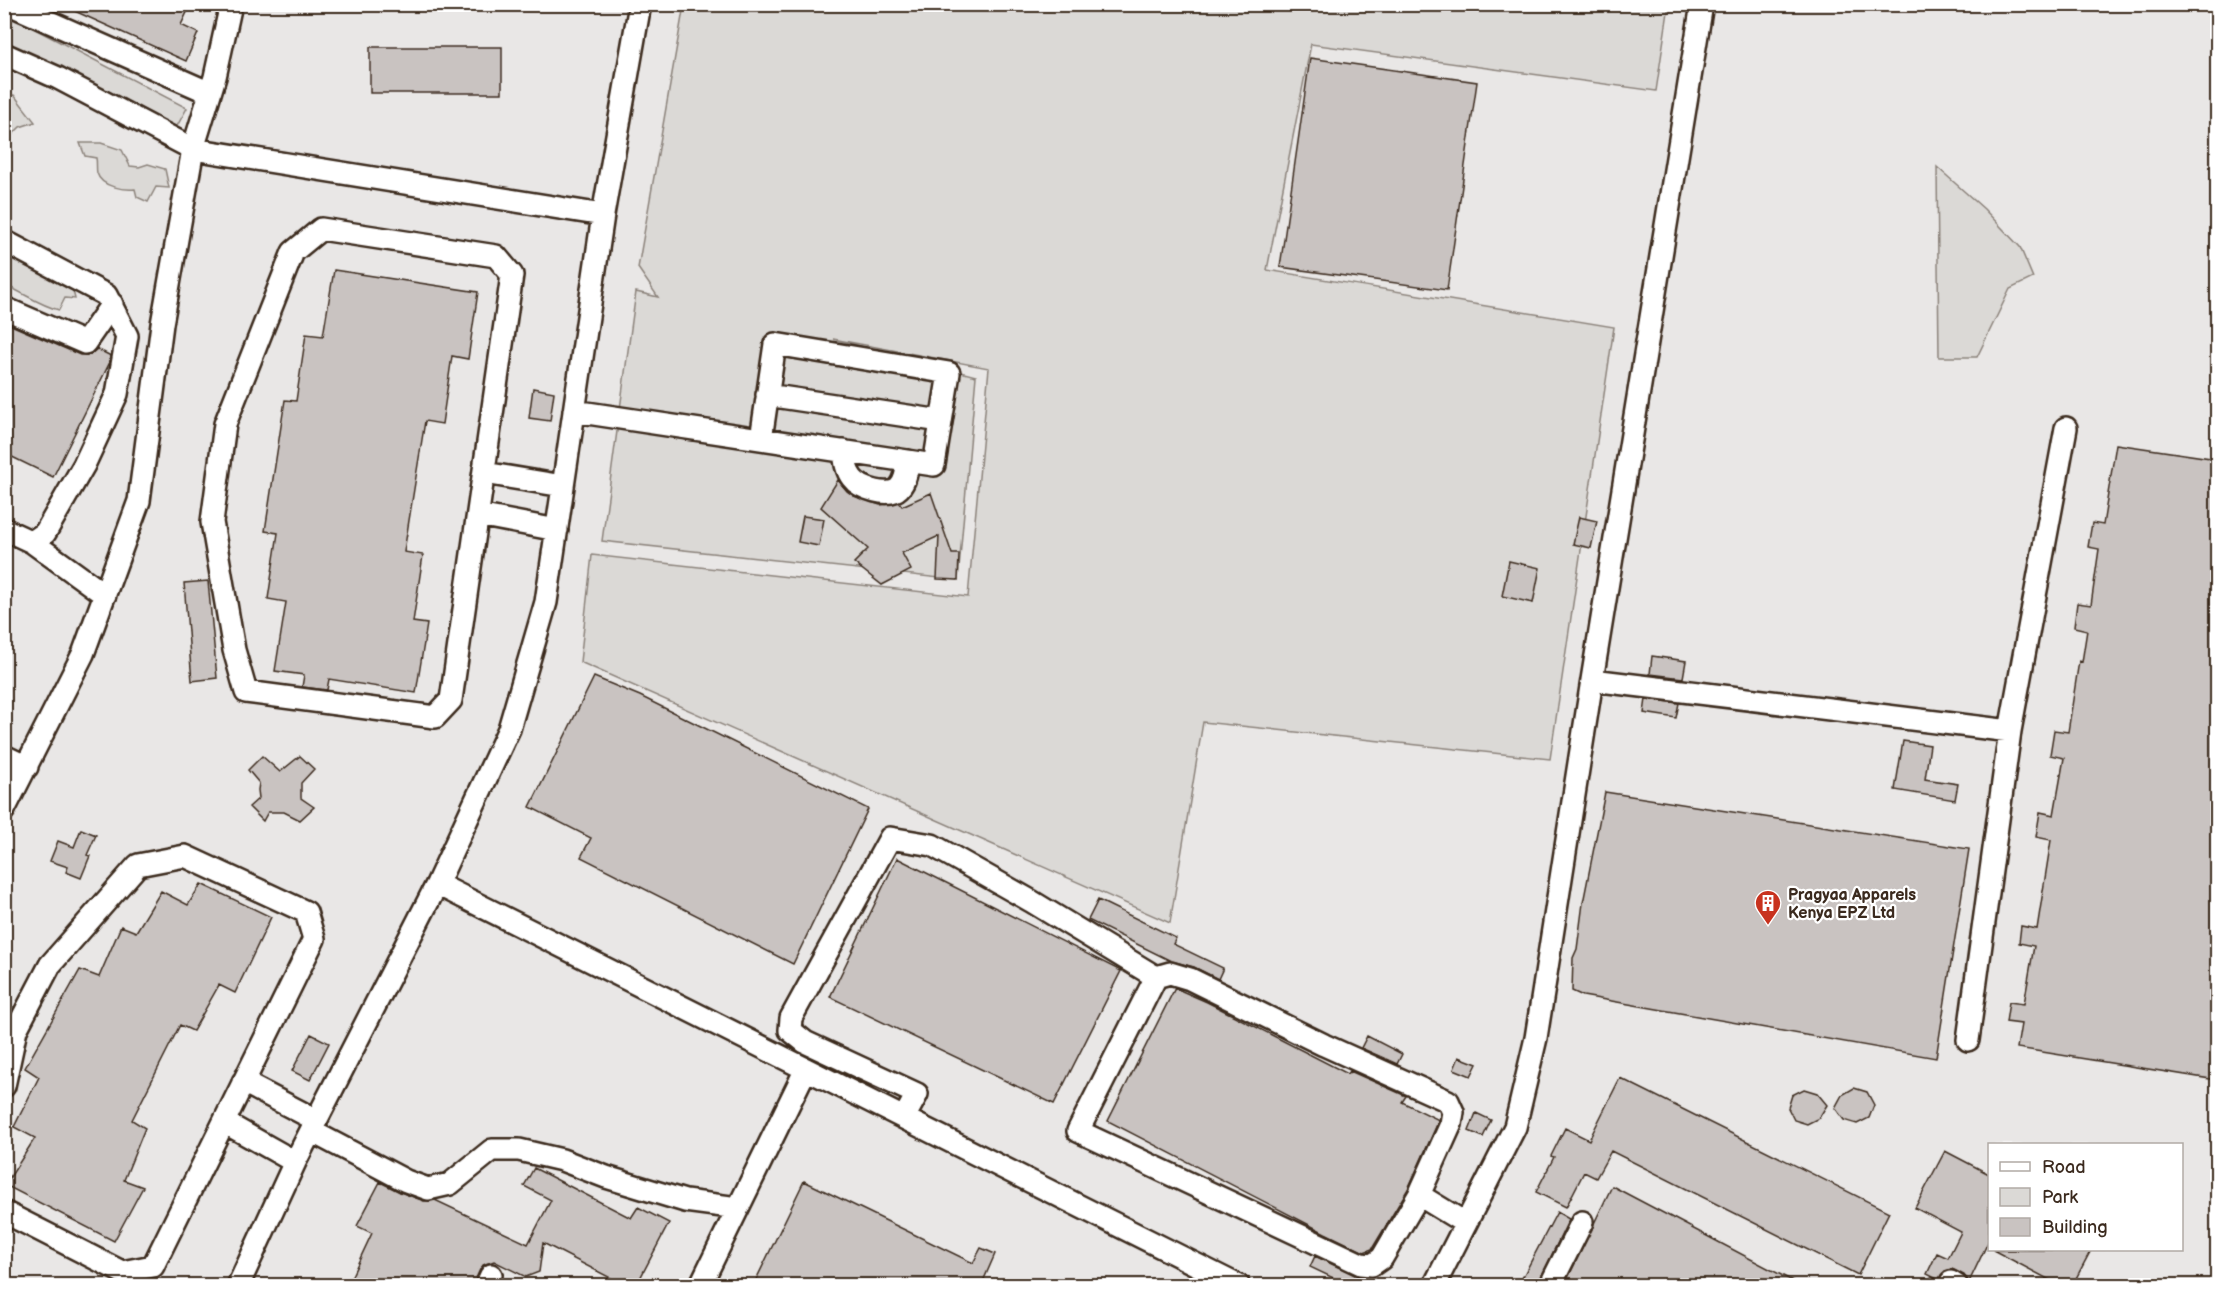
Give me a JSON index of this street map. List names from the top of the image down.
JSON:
{
  "places": {
    "building": ["Pragyaa Apparels Kenya EPZ Ltd"]
  },
  "legend": ["Road", "Park", "Building"]
}
